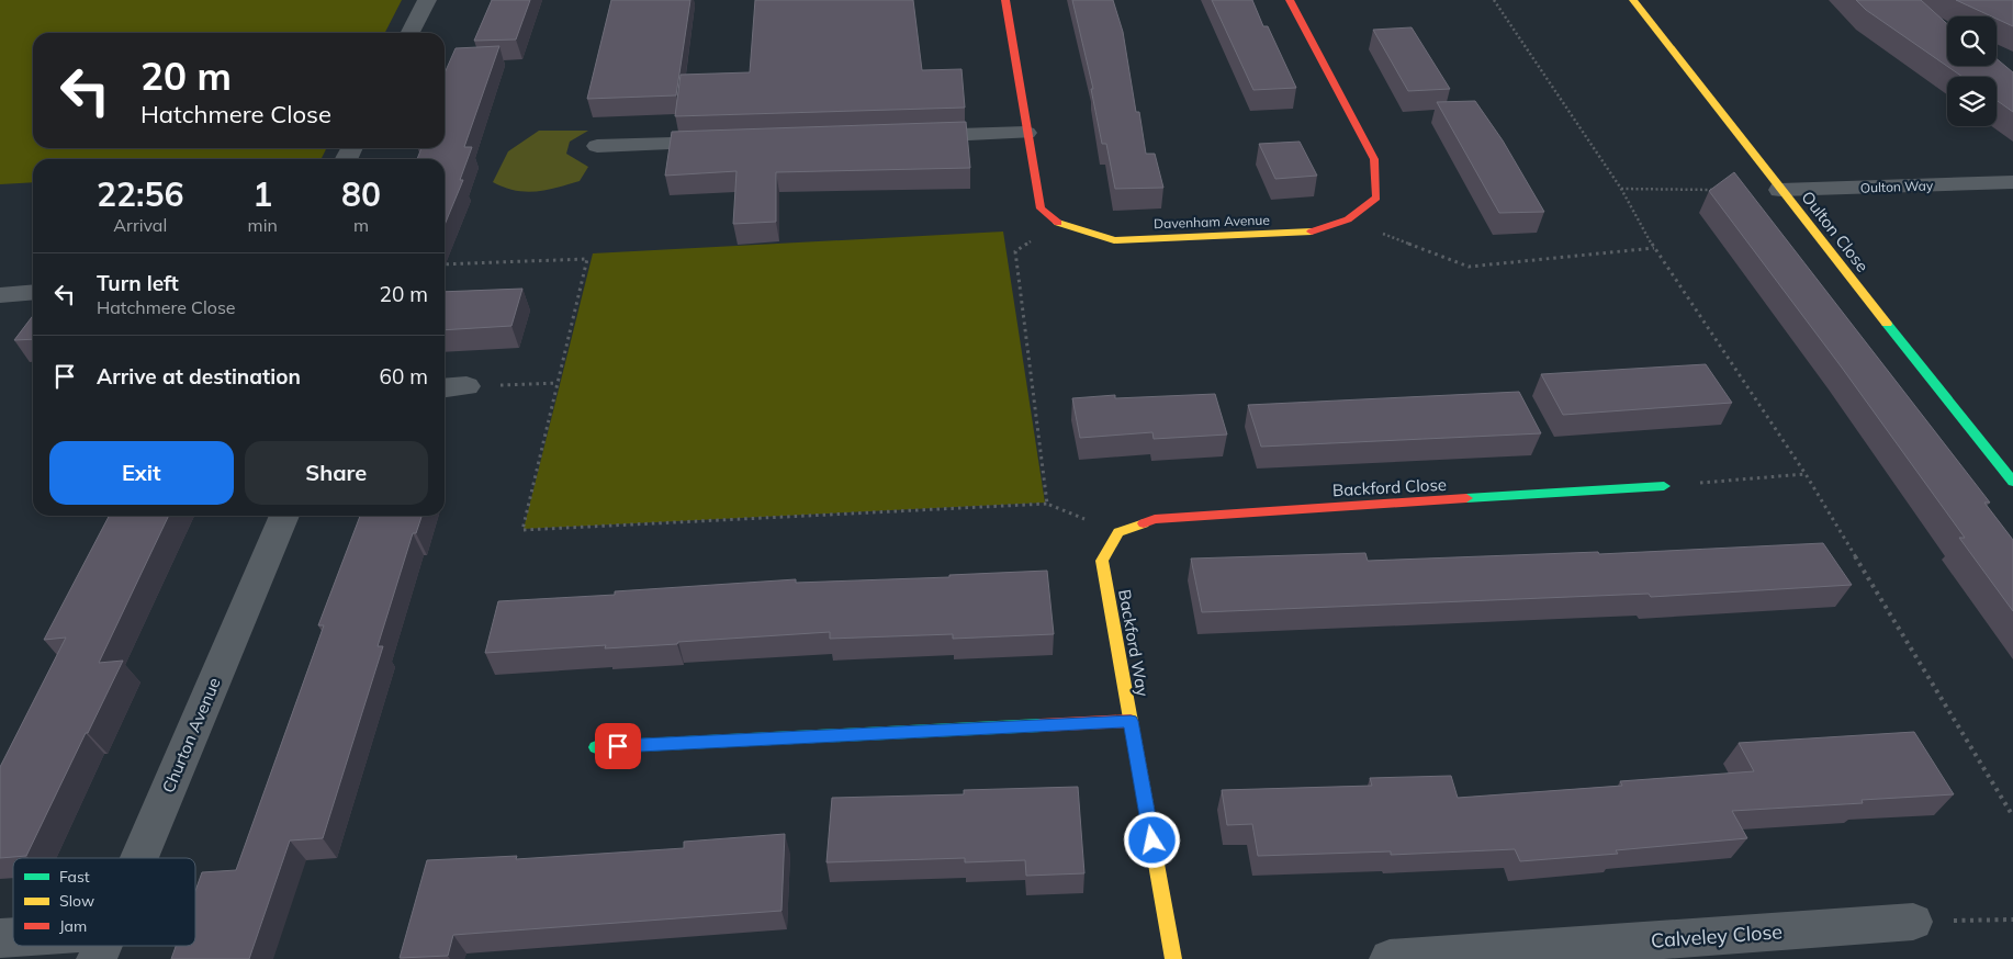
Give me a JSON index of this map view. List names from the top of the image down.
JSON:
{
  "streets": {
    "street": [
      "Oulton Way",
      "Davenham Avenue",
      "Oulton Close",
      "Backford Close",
      "Backford Way",
      "Churton Avenue",
      "Calveley Close"
    ]
  },
  "crossings": [
    ["Oulton Way", "Oulton Close"],
    ["Backford Close", "Backford Way"]
  ],
  "legend": ["Fast", "Slow", "Jam"],
  "page": {
    "turn": ["20 m", "Hatchmere Close"],
    "eta": [
      "22:56",
      "Arrival",
      "1",
      "min",
      "80",
      "m"
    ],
    "list": [
      {
        "name": "Turn left",
        "note": "Hatchmere Close",
        "value": "20 m"
      },
      {
        "name": "Arrive at destination",
        "value": "60 m"
      }
    ],
    "buttons": ["Exit", "Share"]
  }
}
